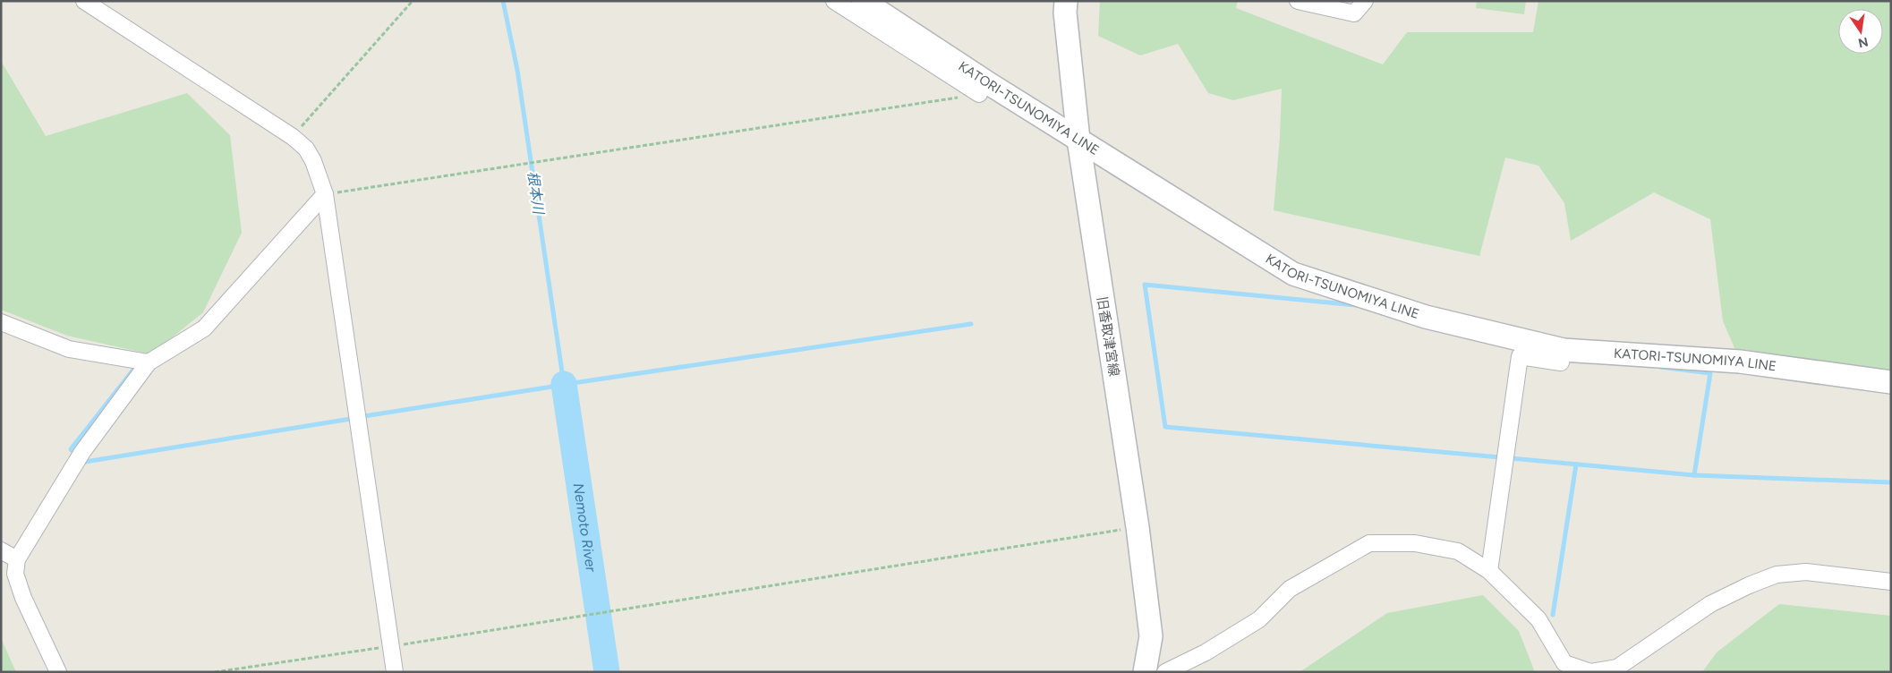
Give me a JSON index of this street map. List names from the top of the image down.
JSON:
{
  "streets": {
    "main road": ["KATORI-TSUNOMIYA LINE", "旧香取津宮線"]
  },
  "crossings": [
    ["KATORI-TSUNOMIYA LINE", "旧香取津宮線"]
  ],
  "water": ["根本川", "Nemoto River"],
  "north": "bottom"
}
